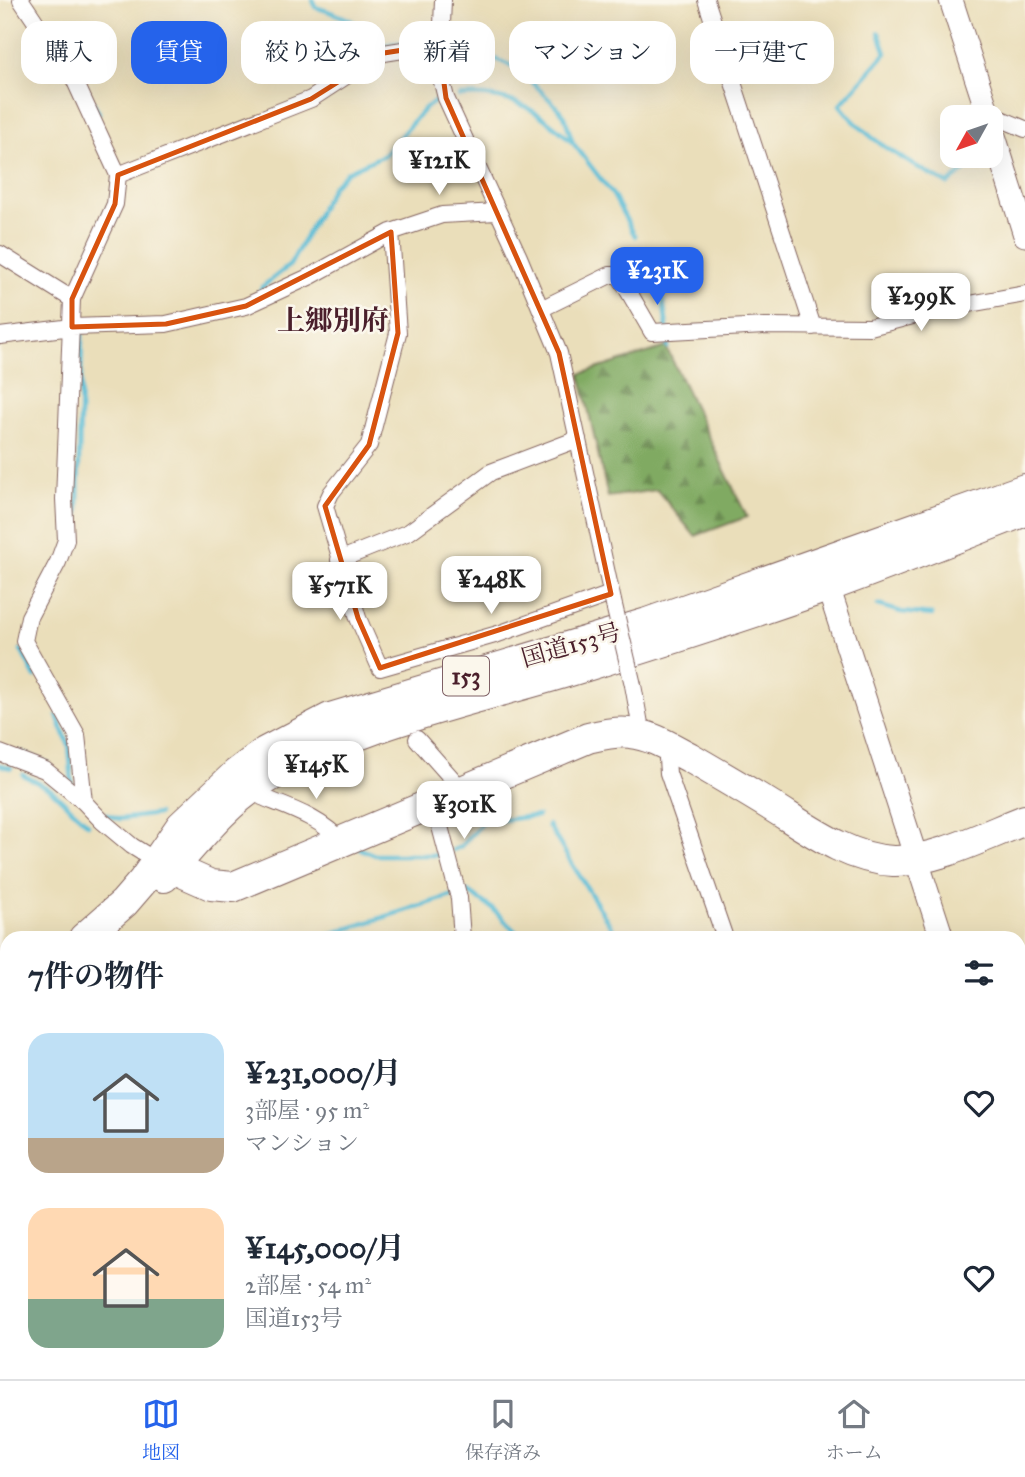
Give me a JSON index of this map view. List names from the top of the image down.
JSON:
{
  "streets": {
    "highway": ["国道153号", "153"]
  },
  "districts": ["上郷別府"],
  "north": "bottom left",
  "page": {
    "chip": [
      "購入",
      "賃貸",
      "絞り込み",
      "新着",
      "マンション",
      "一戸建て"
    ],
    "price": [
      "¥121K",
      "¥231K",
      "¥299K",
      "¥248K",
      "¥571K",
      "¥145K",
      "¥301K"
    ],
    "heading": "7件の物件",
    "list": [
      {
        "name": "¥231,000/月",
        "note": "3部屋 · 95 m² · マンション"
      },
      {
        "name": "¥145,000/月",
        "note": "2部屋 · 54 m² · 国道153号"
      }
    ],
    "tabs": ["地図", "保存済み", "ホーム"]
  }
}
